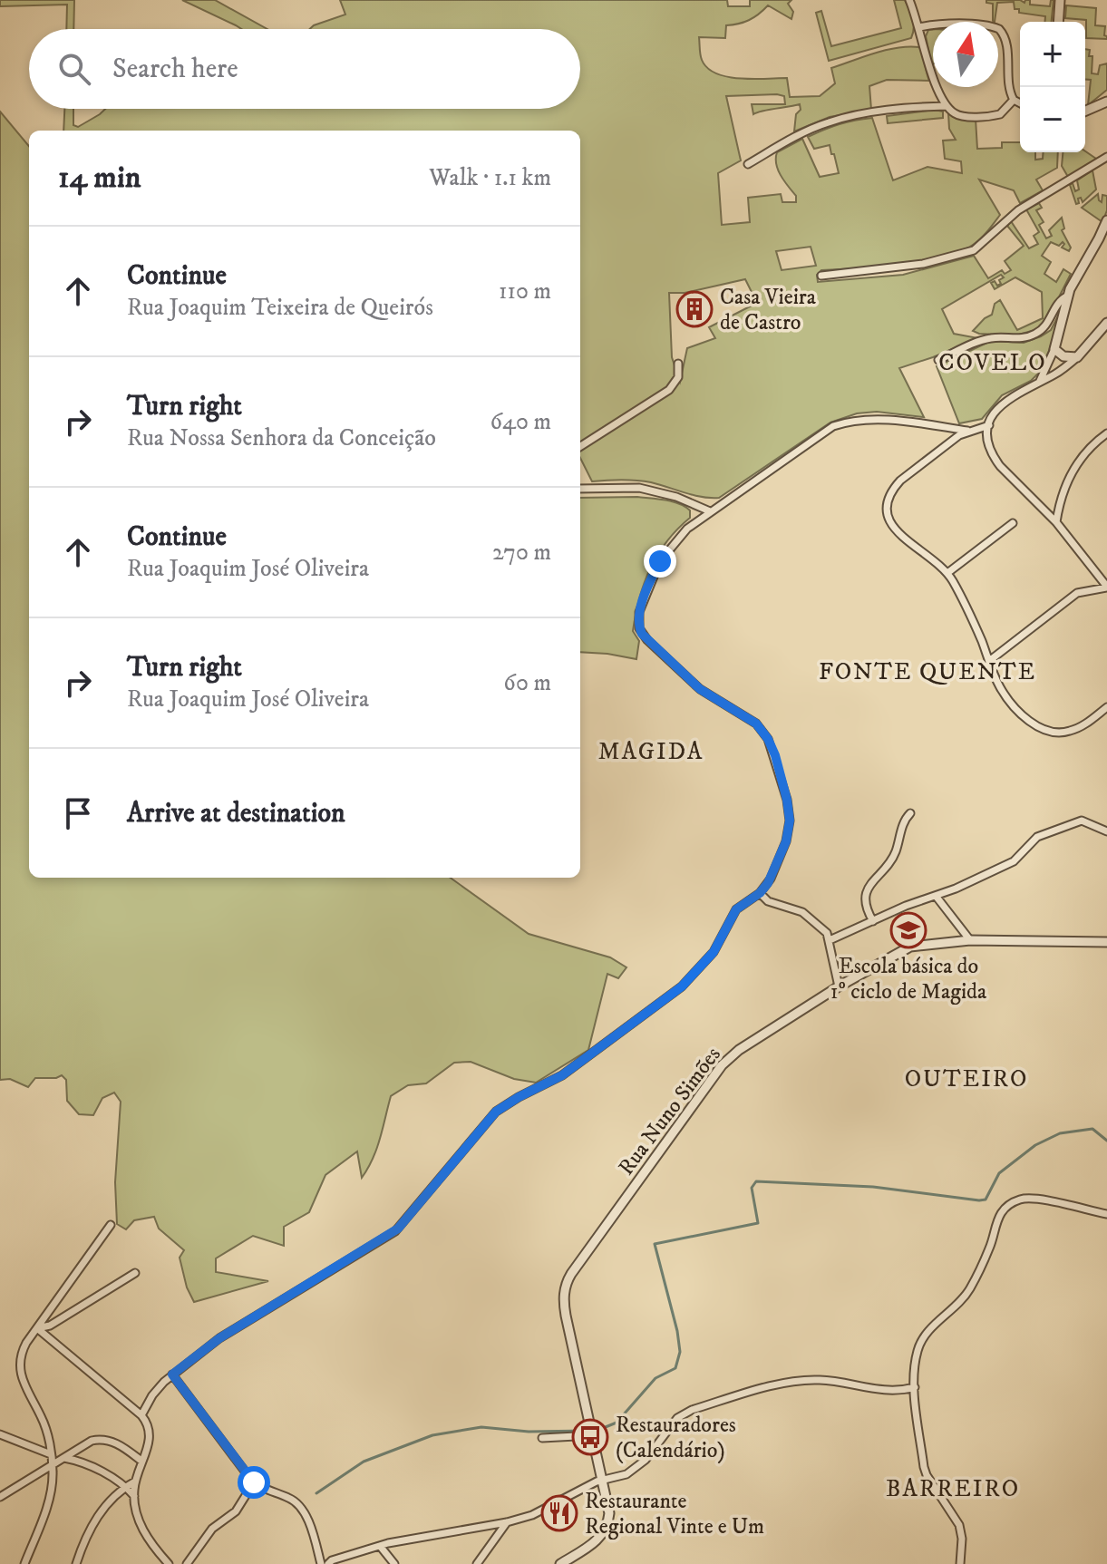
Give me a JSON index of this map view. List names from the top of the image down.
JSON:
{
  "streets": {
    "street": ["Rua Nuno Simões"]
  },
  "districts": [
    "COVELO",
    "FONTE QUENTE",
    "MAGIDA",
    "OUTEIRO",
    "BARREIRO"
  ],
  "places": {
    "building": ["Casa Vieira de Castro"],
    "school or university": ["Escola básica do 1º ciclo de Magida"],
    "bus stop": ["Restauradores (Calendário)"],
    "restaurant": ["Restaurante Regional Vinte e Um"]
  },
  "north": "top",
  "page": {
    "map_buttons": ["+", "−"],
    "search": "Search here",
    "heading": ["14 min", "Walk · 1.1 km"],
    "list": [
      ["Continue", "Rua Joaquim Teixeira de Queirós", "110 m"],
      ["Turn right", "Rua Nossa Senhora da Conceição", "640 m"],
      ["Continue", "Rua Joaquim José Oliveira", "270 m"],
      ["Turn right", "Rua Joaquim José Oliveira", "60 m"],
      "Arrive at destination"
    ]
  }
}
